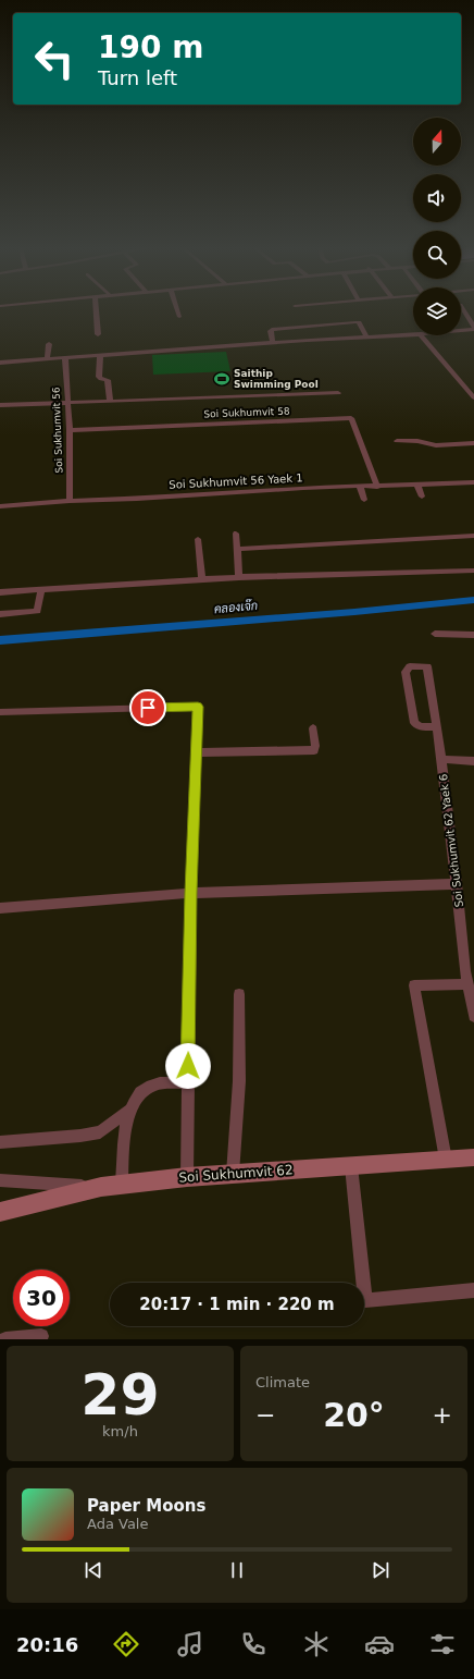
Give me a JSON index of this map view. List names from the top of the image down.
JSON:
{
  "streets": {
    "street": [
      "Soi Sukhumvit 58",
      "Soi Sukhumvit 56",
      "Soi Sukhumvit 56 Yaek 1",
      "Soi Sukhumvit 62 Yaek 6",
      "Soi Sukhumvit 62"
    ]
  },
  "crossings": [
    ["Soi Sukhumvit 58", "Soi Sukhumvit 56"],
    ["Soi Sukhumvit 58", "Soi Sukhumvit 56 Yaek 1"],
    ["Soi Sukhumvit 56", "Soi Sukhumvit 56 Yaek 1"]
  ],
  "water": ["คลองเจ๊ก"],
  "places": {
    "sports": ["Saithip Swimming Pool"]
  },
  "north": "top",
  "page": {
    "turn": ["190 m", "Turn left"],
    "limit": "30",
    "trip": "20:17 · 1 min · 220 m",
    "tile": [
      ["29", "km/h"],
      "Climate"
    ],
    "heat": ["−", "20°", "+"],
    "song": ["Paper Moons", "Ada Vale"],
    "tabs": "20:16"
  }
}
